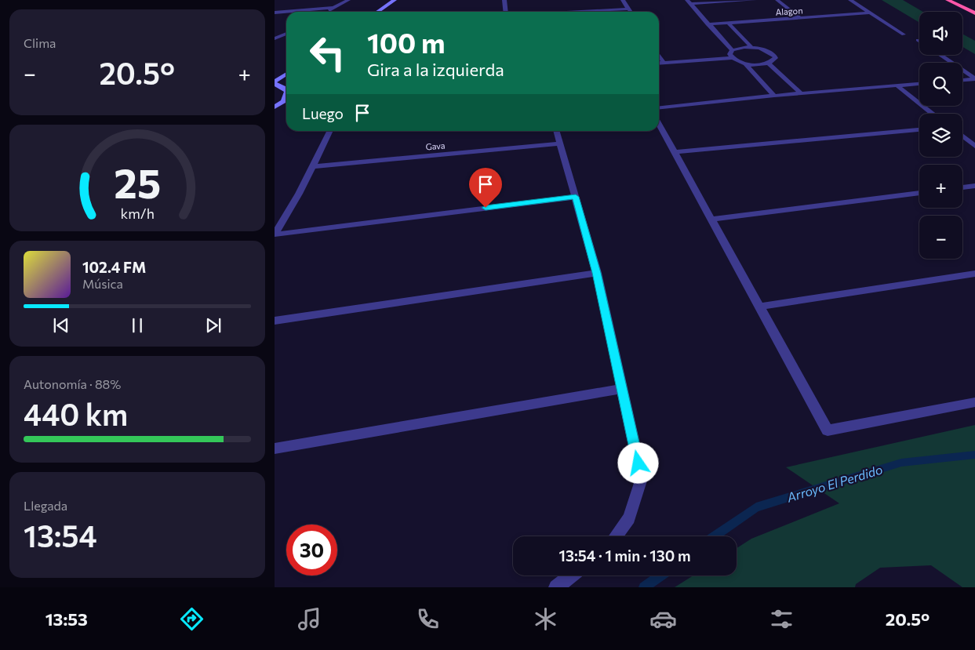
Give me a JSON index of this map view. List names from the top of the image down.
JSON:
{
  "streets": {
    "street": ["Alagon", "Gava"]
  },
  "water": ["Arroyo El Perdido"],
  "page": {
    "tile": [
      "Clima",
      ["Autonomía · 88%", "440 km"],
      ["Llegada", "13:54"]
    ],
    "map_buttons": ["+", "−"],
    "turn": ["100 m", "Gira a la izquierda"],
    "heat": ["−", "20.5°", "+"],
    "then": "Luego",
    "song": ["102.4 FM", "Música"],
    "limit": "30",
    "trip": "13:54 · 1 min · 130 m",
    "tabs": ["13:53", "20.5°"],
    "gauge": ["25", "km/h"]
  }
}
